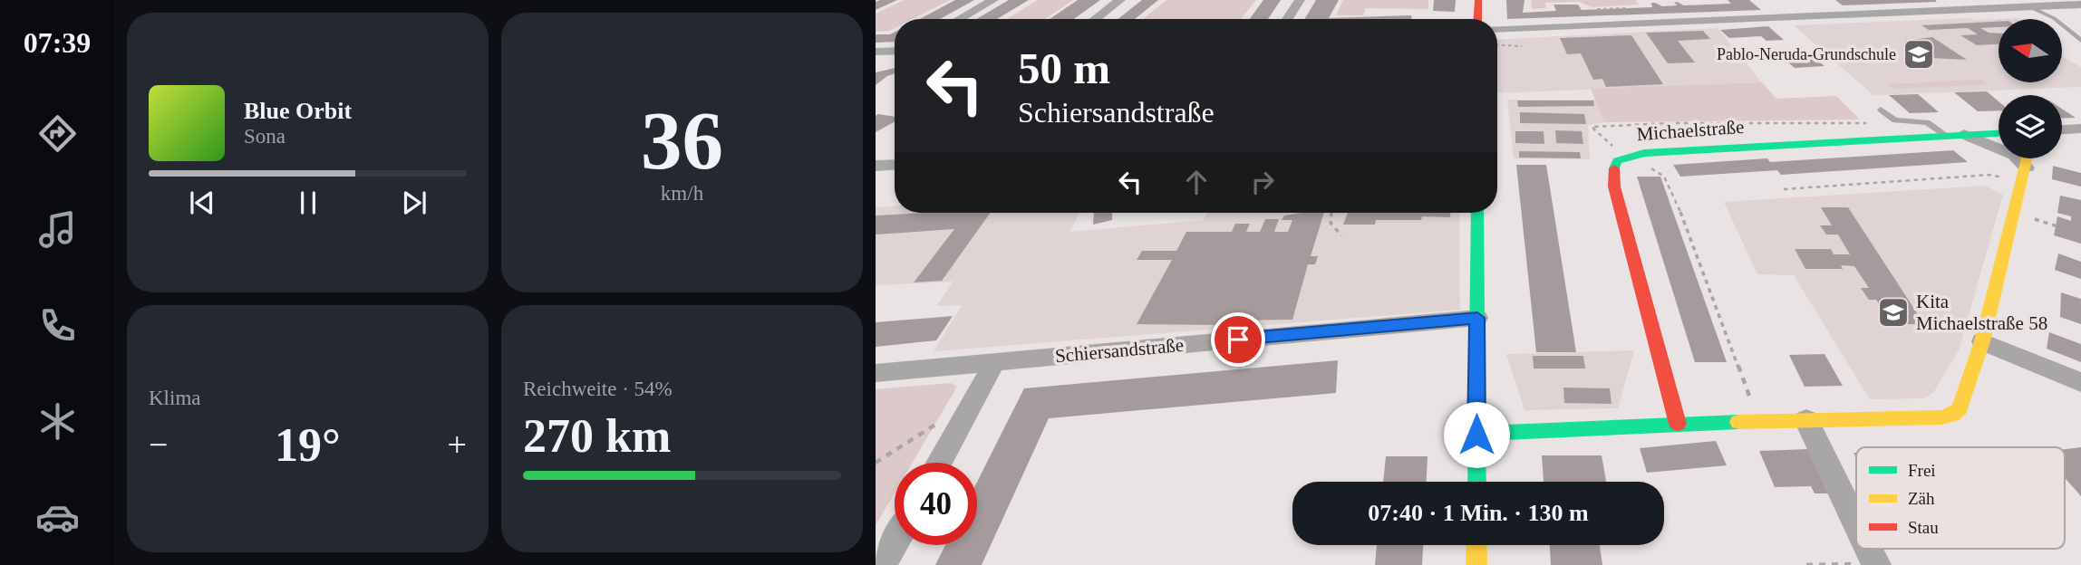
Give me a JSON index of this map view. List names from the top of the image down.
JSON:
{
  "streets": {
    "street": ["Michaelstraße", "Schiersandstraße"]
  },
  "places": {
    "school or university": ["Pablo-Neruda-Grundschule", "Kita Michaelstraße 58"]
  },
  "legend": ["Frei", "Zäh", "Stau"],
  "north": "left",
  "page": {
    "tabs": "07:39",
    "tile": [
      ["36", "km/h"],
      "Klima",
      ["Reichweite · 54%", "270 km"]
    ],
    "turn": ["50 m", "Schiersandstraße"],
    "song": ["Blue Orbit", "Sona"],
    "heat": ["−", "19°", "+"],
    "limit": "40",
    "trip": "07:40 · 1 Min. · 130 m"
  }
}
